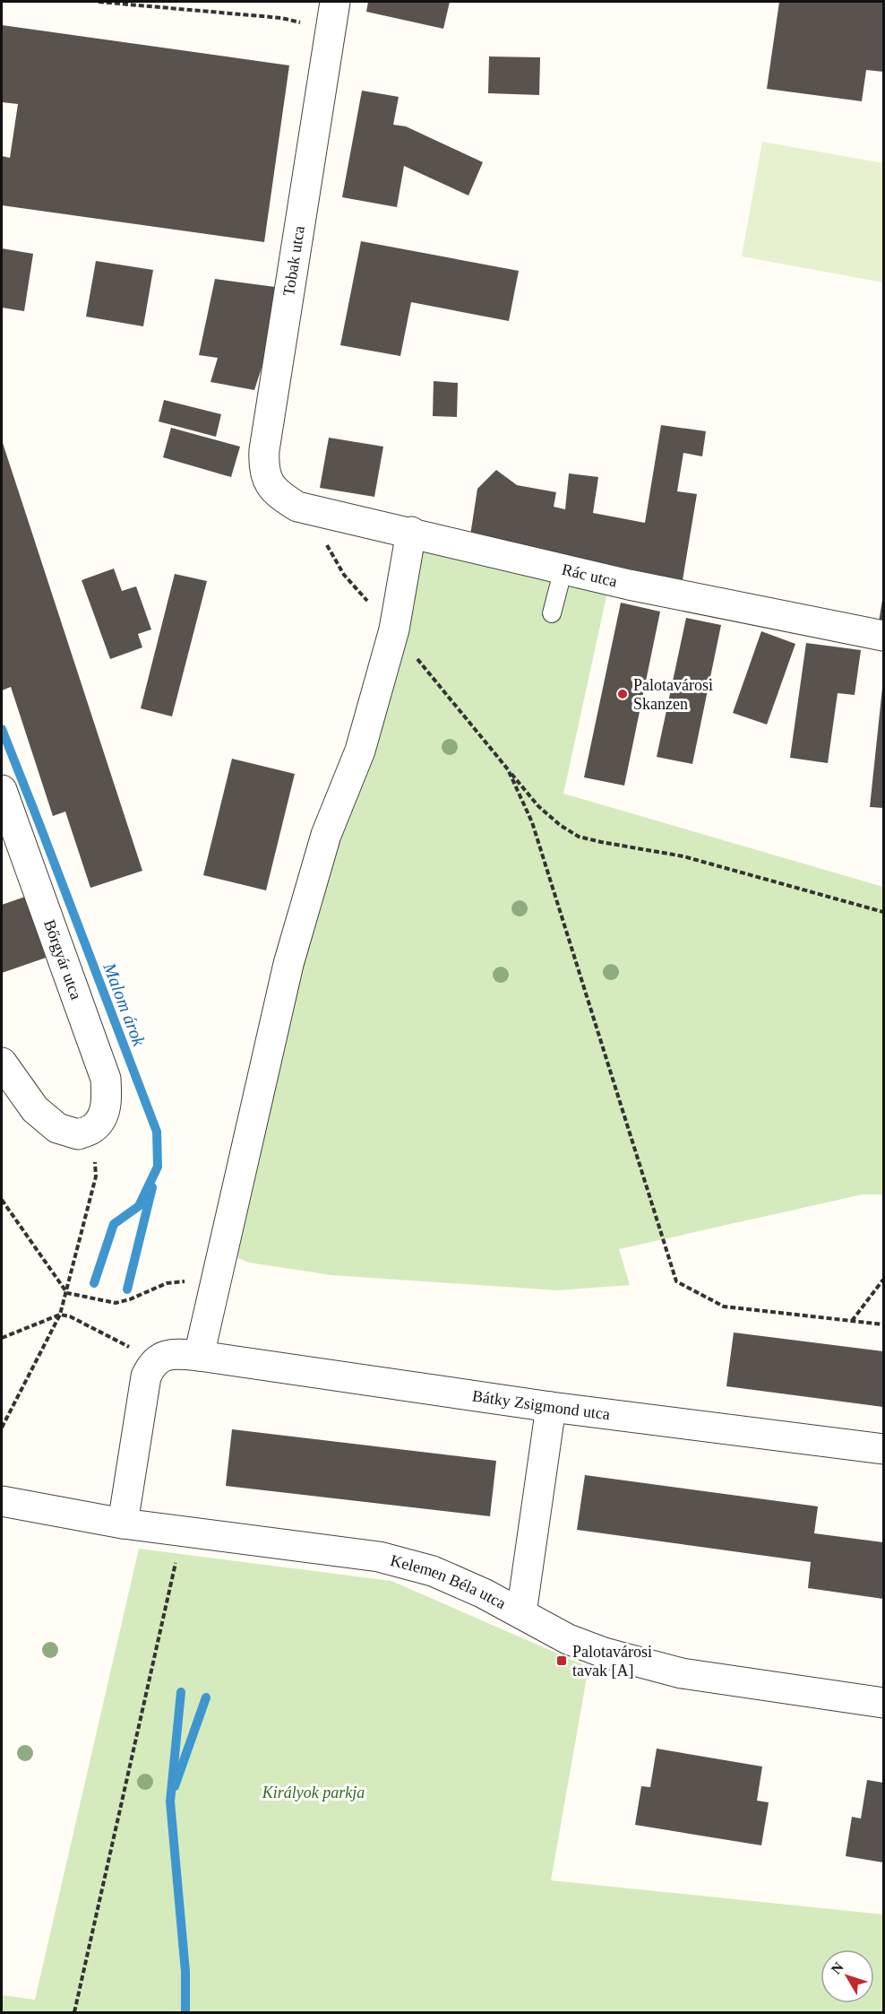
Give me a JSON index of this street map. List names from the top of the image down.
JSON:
{
  "streets": {
    "street": [
      "Tobak utca",
      "Rác utca",
      "Bőrgyár utca",
      "Bátky Zsigmond utca",
      "Kelemen Béla utca"
    ]
  },
  "crossings": [
    ["Tobak utca", "Rác utca"]
  ],
  "water": ["Malom árok"],
  "parks": ["Királyok parkja"],
  "places": {
    "other": ["Palotavárosi Skanzen"],
    "transit": ["Palotavárosi tavak [A]"]
  },
  "north": "top left"
}
